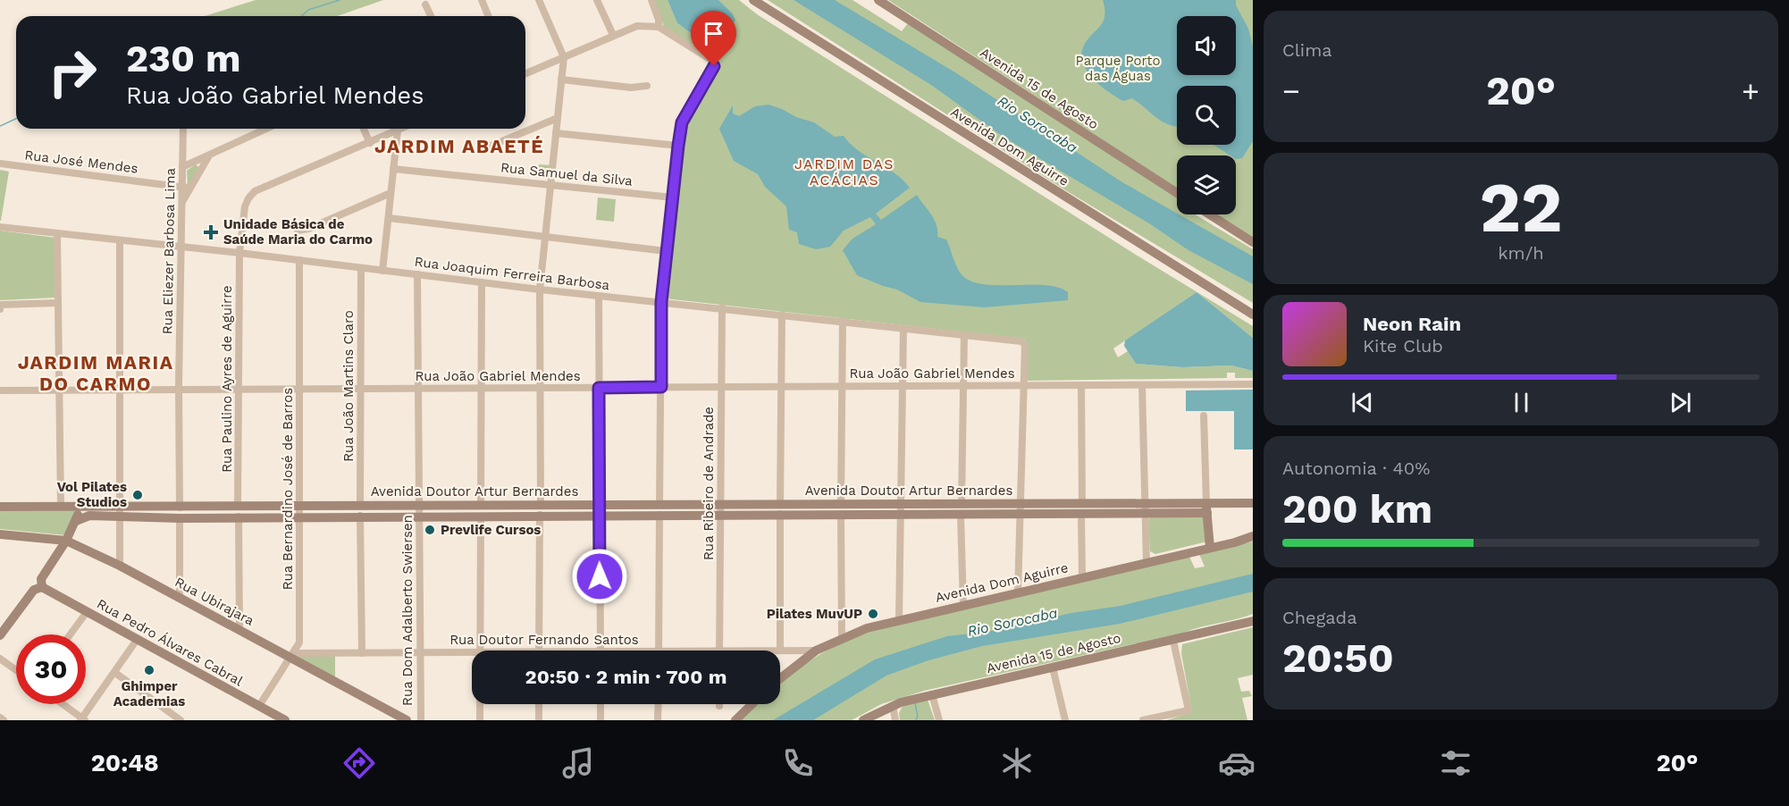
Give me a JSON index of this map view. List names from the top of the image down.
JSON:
{
  "streets": {
    "main road": [
      "Avenida 15 de Agosto",
      "Avenida Dom Aguirre",
      "Avenida Doutor Artur Bernardes",
      "Rua Ubirajara",
      "Rua Pedro Álvares Cabral"
    ],
    "street": [
      "Rua José Mendes",
      "Rua Samuel da Silva",
      "Rua Eliezer Barbosa Lima",
      "Rua Joaquim Ferreira Barbosa",
      "Rua João Gabriel Mendes",
      "Rua Paulino Ayres de Aguirre",
      "Rua João Martins Claro",
      "Rua Ribeiro de Andrade",
      "Rua Bernardino José de Barros",
      "Rua Dom Adalberto Swiersen",
      "Rua Doutor Fernando Santos"
    ]
  },
  "crossings": [
    ["Avenida Dom Aguirre", "Rua Doutor Fernando Santos"],
    ["Rua José Mendes", "Rua Eliezer Barbosa Lima"],
    ["Rua Eliezer Barbosa Lima", "Rua Joaquim Ferreira Barbosa"],
    ["Rua Eliezer Barbosa Lima", "Rua João Gabriel Mendes"],
    ["Rua Eliezer Barbosa Lima", "Avenida Doutor Artur Bernardes"],
    ["Rua Eliezer Barbosa Lima", "Rua Ubirajara"],
    ["Rua Joaquim Ferreira Barbosa", "Rua João Gabriel Mendes"],
    ["Rua Joaquim Ferreira Barbosa", "Rua Paulino Ayres de Aguirre"],
    ["Rua Joaquim Ferreira Barbosa", "Rua João Martins Claro"],
    ["Rua Joaquim Ferreira Barbosa", "Rua Ribeiro de Andrade"],
    ["Rua Joaquim Ferreira Barbosa", "Rua Bernardino José de Barros"],
    ["Rua Joaquim Ferreira Barbosa", "Rua Dom Adalberto Swiersen"],
    ["Rua João Gabriel Mendes", "Rua Paulino Ayres de Aguirre"],
    ["Rua João Gabriel Mendes", "Rua João Martins Claro"],
    ["Rua João Gabriel Mendes", "Rua Ribeiro de Andrade"],
    ["Rua João Gabriel Mendes", "Rua Bernardino José de Barros"],
    ["Rua João Gabriel Mendes", "Rua Dom Adalberto Swiersen"],
    ["Rua Paulino Ayres de Aguirre", "Avenida Doutor Artur Bernardes"],
    ["Rua João Martins Claro", "Avenida Doutor Artur Bernardes"],
    ["Rua Ribeiro de Andrade", "Avenida Doutor Artur Bernardes"],
    ["Rua Bernardino José de Barros", "Avenida Doutor Artur Bernardes"],
    ["Rua Bernardino José de Barros", "Rua Ubirajara"],
    ["Rua Bernardino José de Barros", "Rua Doutor Fernando Santos"],
    ["Rua Bernardino José de Barros", "Rua Pedro Álvares Cabral"],
    ["Avenida Doutor Artur Bernardes", "Rua Dom Adalberto Swiersen"],
    ["Rua Ubirajara", "Rua Doutor Fernando Santos"],
    ["Rua Dom Adalberto Swiersen", "Rua Doutor Fernando Santos"]
  ],
  "districts": ["JARDIM ABAETÉ", "JARDIM DAS ACÁCIAS", "JARDIM MARIA DO CARMO"],
  "water": ["Rio Sorocaba"],
  "parks": ["Parque Porto das Águas"],
  "places": {
    "health": ["Unidade Básica de Saúde Maria do Carmo"],
    "other": [
      "Vol Pilates Studios",
      "Prevlife Cursos",
      "Pilates MuvUP",
      "Ghimper Academias"
    ]
  },
  "page": {
    "tile": [
      "Clima",
      ["22", "km/h"],
      ["Autonomia · 40%", "200 km"],
      ["Chegada", "20:50"]
    ],
    "turn": ["230 m", "Rua João Gabriel Mendes"],
    "heat": ["−", "20°", "+"],
    "song": ["Neon Rain", "Kite Club"],
    "limit": "30",
    "trip": "20:50 · 2 min · 700 m",
    "tabs": ["20:48", "20°"]
  }
}
